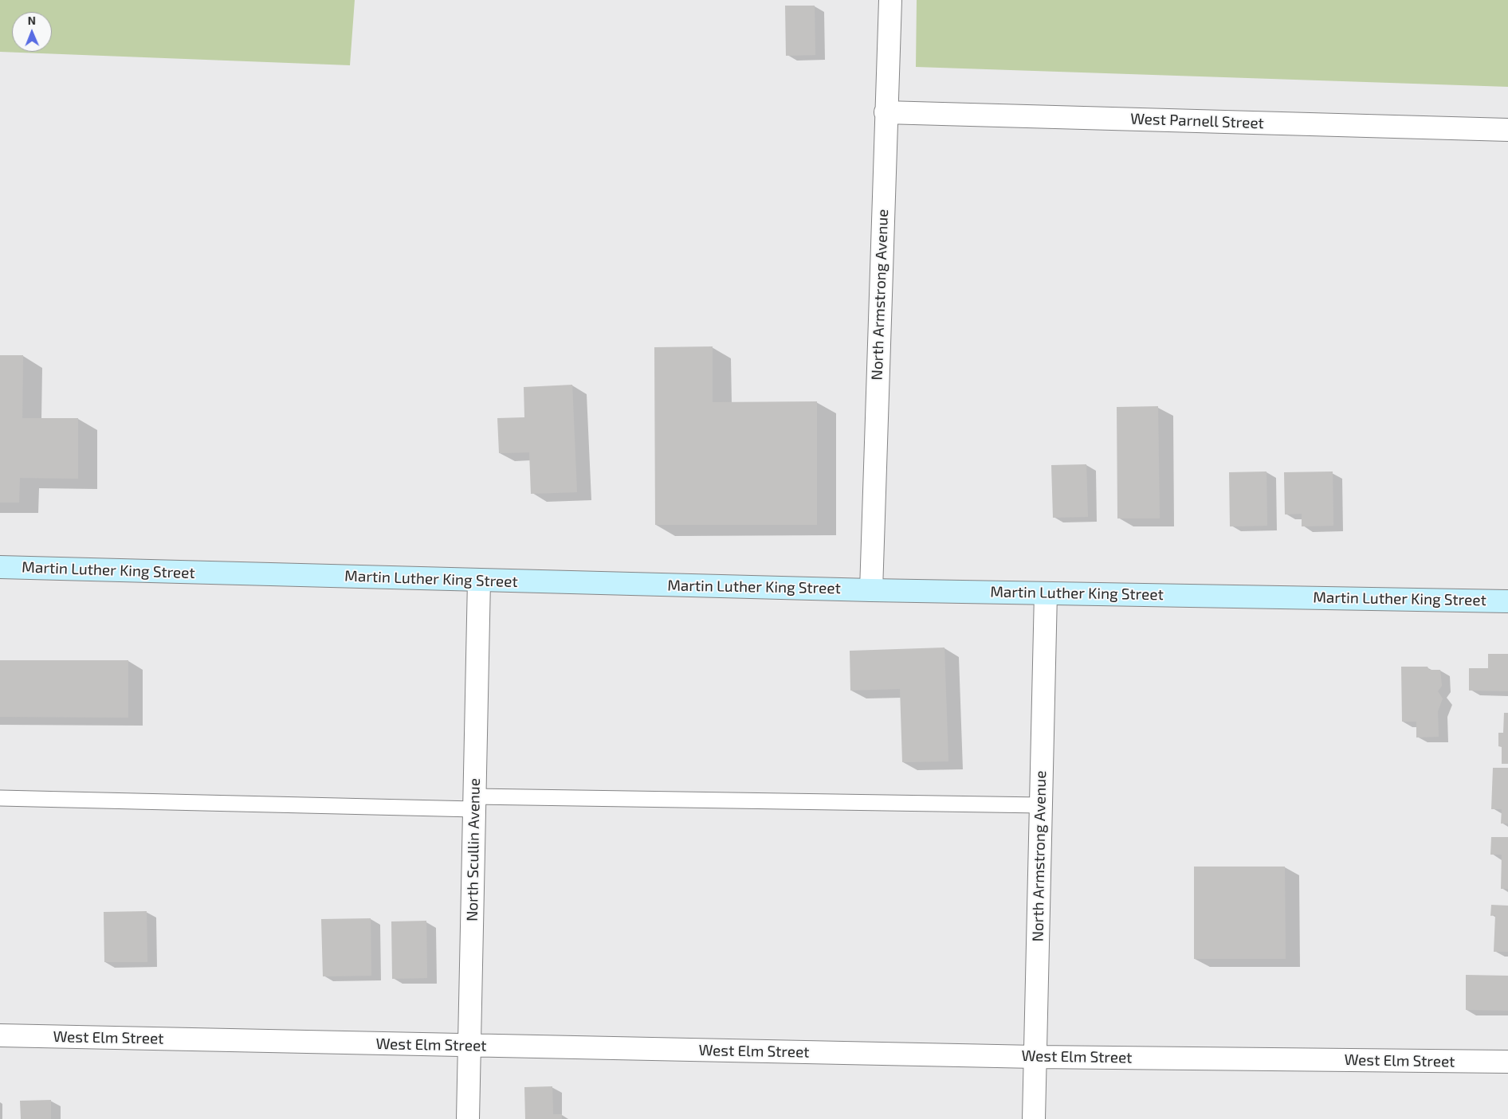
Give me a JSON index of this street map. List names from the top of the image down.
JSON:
{
  "streets": {
    "street": [
      "West Parnell Street",
      "North Armstrong Avenue",
      "Martin Luther King Street",
      "North Scullin Avenue",
      "West Elm Street"
    ]
  },
  "crossings": [
    ["West Parnell Street", "North Armstrong Avenue"],
    ["North Armstrong Avenue", "Martin Luther King Street"],
    ["North Armstrong Avenue", "West Elm Street"],
    ["Martin Luther King Street", "North Scullin Avenue"],
    ["North Scullin Avenue", "West Elm Street"]
  ],
  "north": "top"
}
